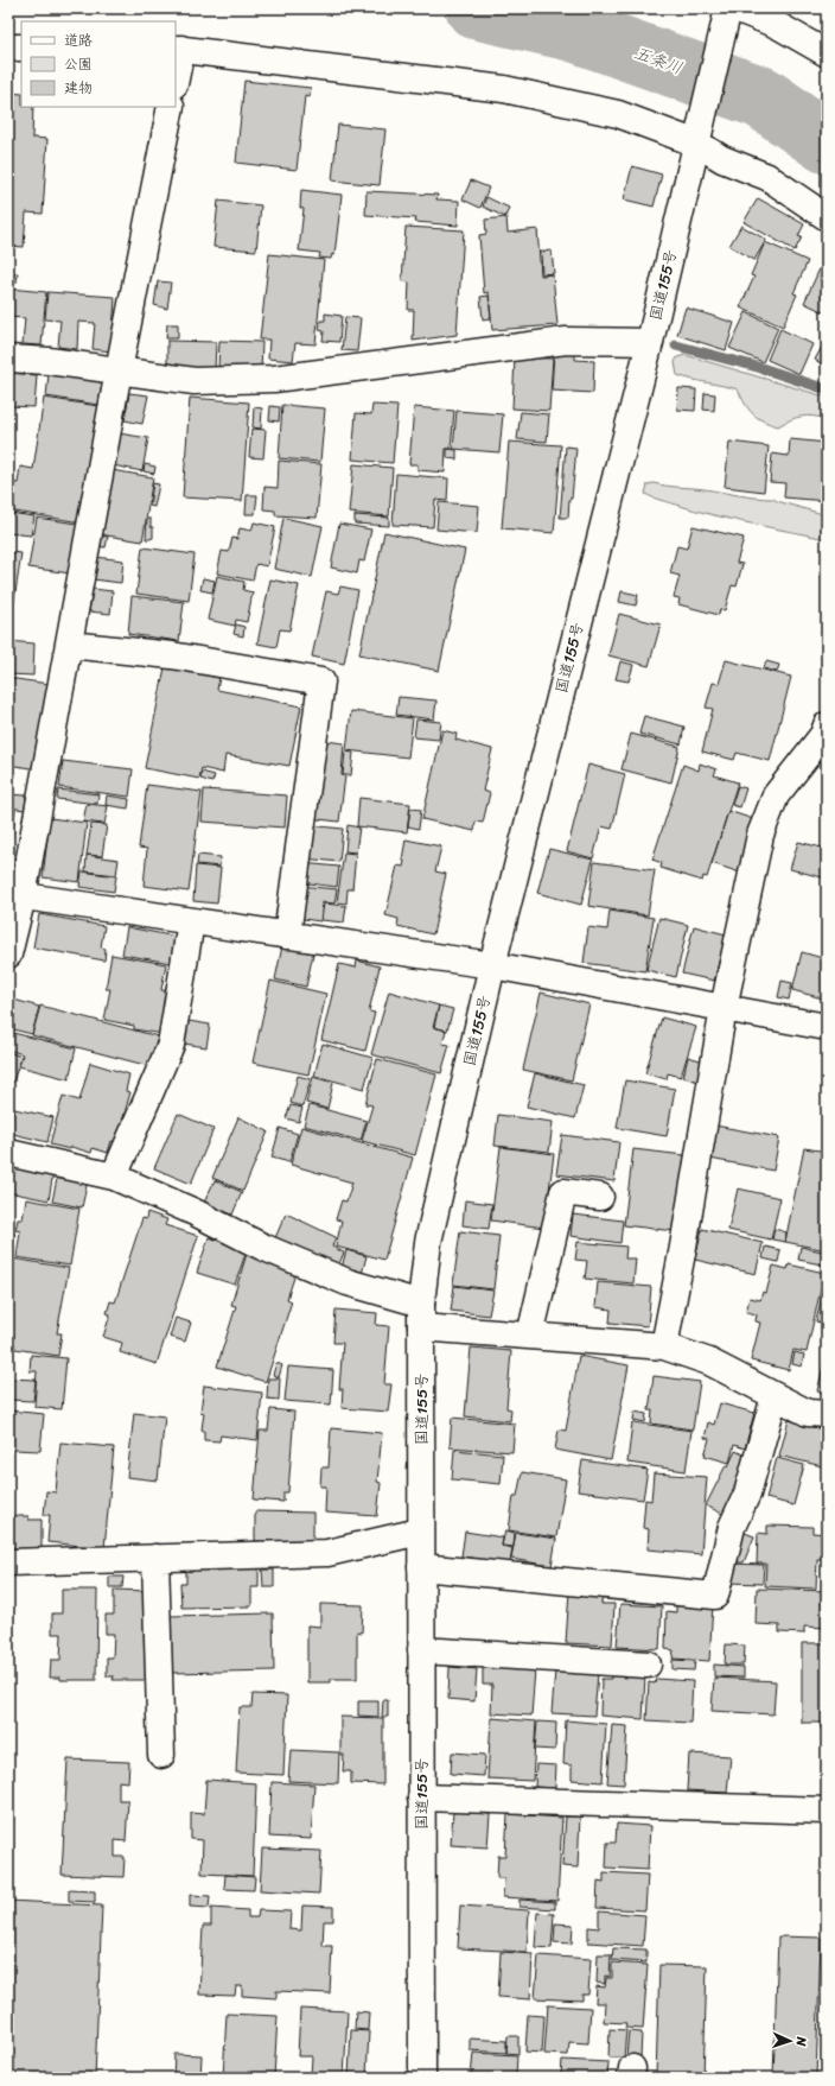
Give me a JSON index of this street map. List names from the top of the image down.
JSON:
{
  "streets": {
    "main road": ["国道155号"]
  },
  "water": ["五条川"],
  "legend": ["道路", "公園", "建物"],
  "north": "right"
}
